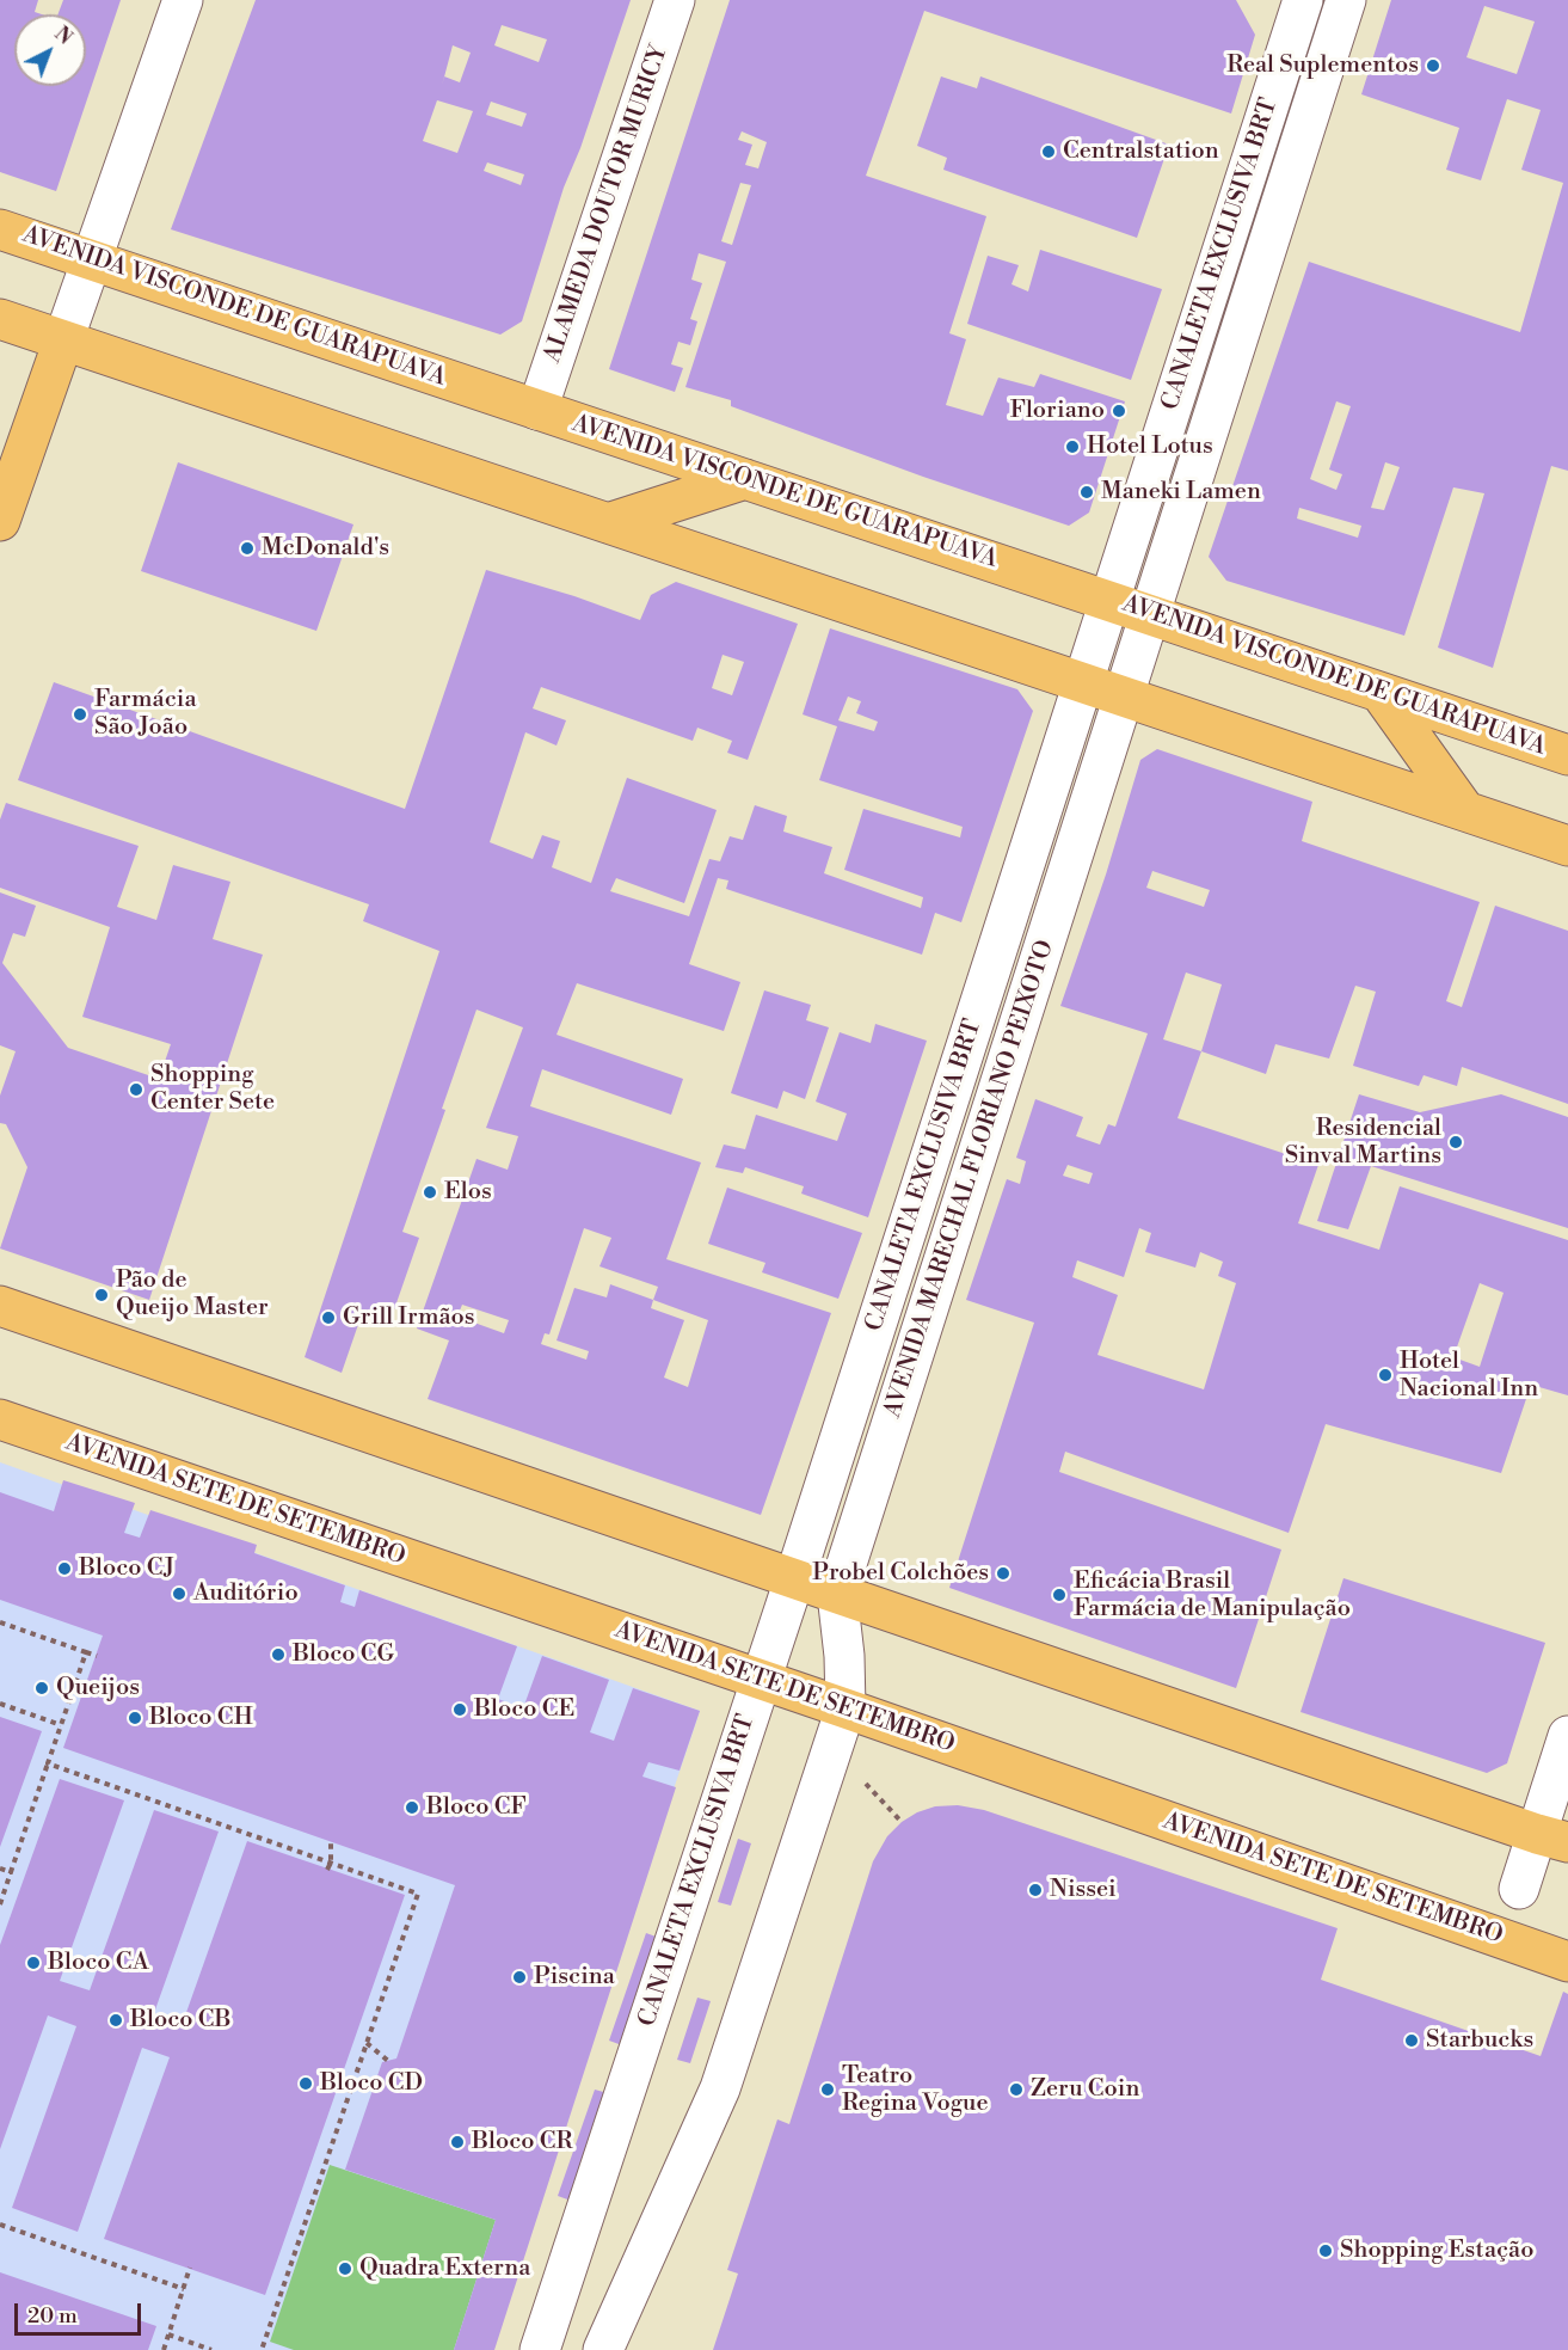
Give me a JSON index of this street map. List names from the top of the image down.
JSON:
{
  "streets": {
    "main road": ["AVENIDA VISCONDE DE GUARAPUAVA", "AVENIDA SETE DE SETEMBRO"],
    "street": ["ALAMEDA DOUTOR MURICY", "CANALETA EXCLUSIVA BRT", "AVENIDA MARECHAL FLORIANO PEIXOTO"]
  },
  "crossings": [
    ["ALAMEDA DOUTOR MURICY", "AVENIDA VISCONDE DE GUARAPUAVA"],
    ["CANALETA EXCLUSIVA BRT", "AVENIDA VISCONDE DE GUARAPUAVA"],
    ["CANALETA EXCLUSIVA BRT", "AVENIDA SETE DE SETEMBRO"],
    ["AVENIDA VISCONDE DE GUARAPUAVA", "AVENIDA MARECHAL FLORIANO PEIXOTO"],
    ["AVENIDA MARECHAL FLORIANO PEIXOTO", "AVENIDA SETE DE SETEMBRO"]
  ],
  "places": [
    "Real Suplementos",
    "Centralstation",
    "Floriano",
    "Hotel Lotus",
    "Maneki Lamen",
    "McDonald's",
    "Farmácia São João",
    "Shopping Center Sete",
    "Residencial Sinval Martins",
    "Elos",
    "Pão de Queijo Master",
    "Grill Irmãos",
    "Hotel Nacional Inn",
    "Bloco CJ",
    "Probel Colchões",
    "Auditório",
    "Eficácia Brasil Farmácia de Manipulação",
    "Bloco CG",
    "Queijos",
    "Bloco CE",
    "Bloco CH",
    "Bloco CF",
    "Nissei",
    "Bloco CA",
    "Piscina",
    "Bloco CB",
    "Starbucks",
    "Bloco CD",
    "Teatro Regina Vogue",
    "Zeru Coin",
    "Bloco CR",
    "Shopping Estação",
    "Quadra Externa"
  ],
  "scale_bar": "20 m",
  "north": "top right"
}
